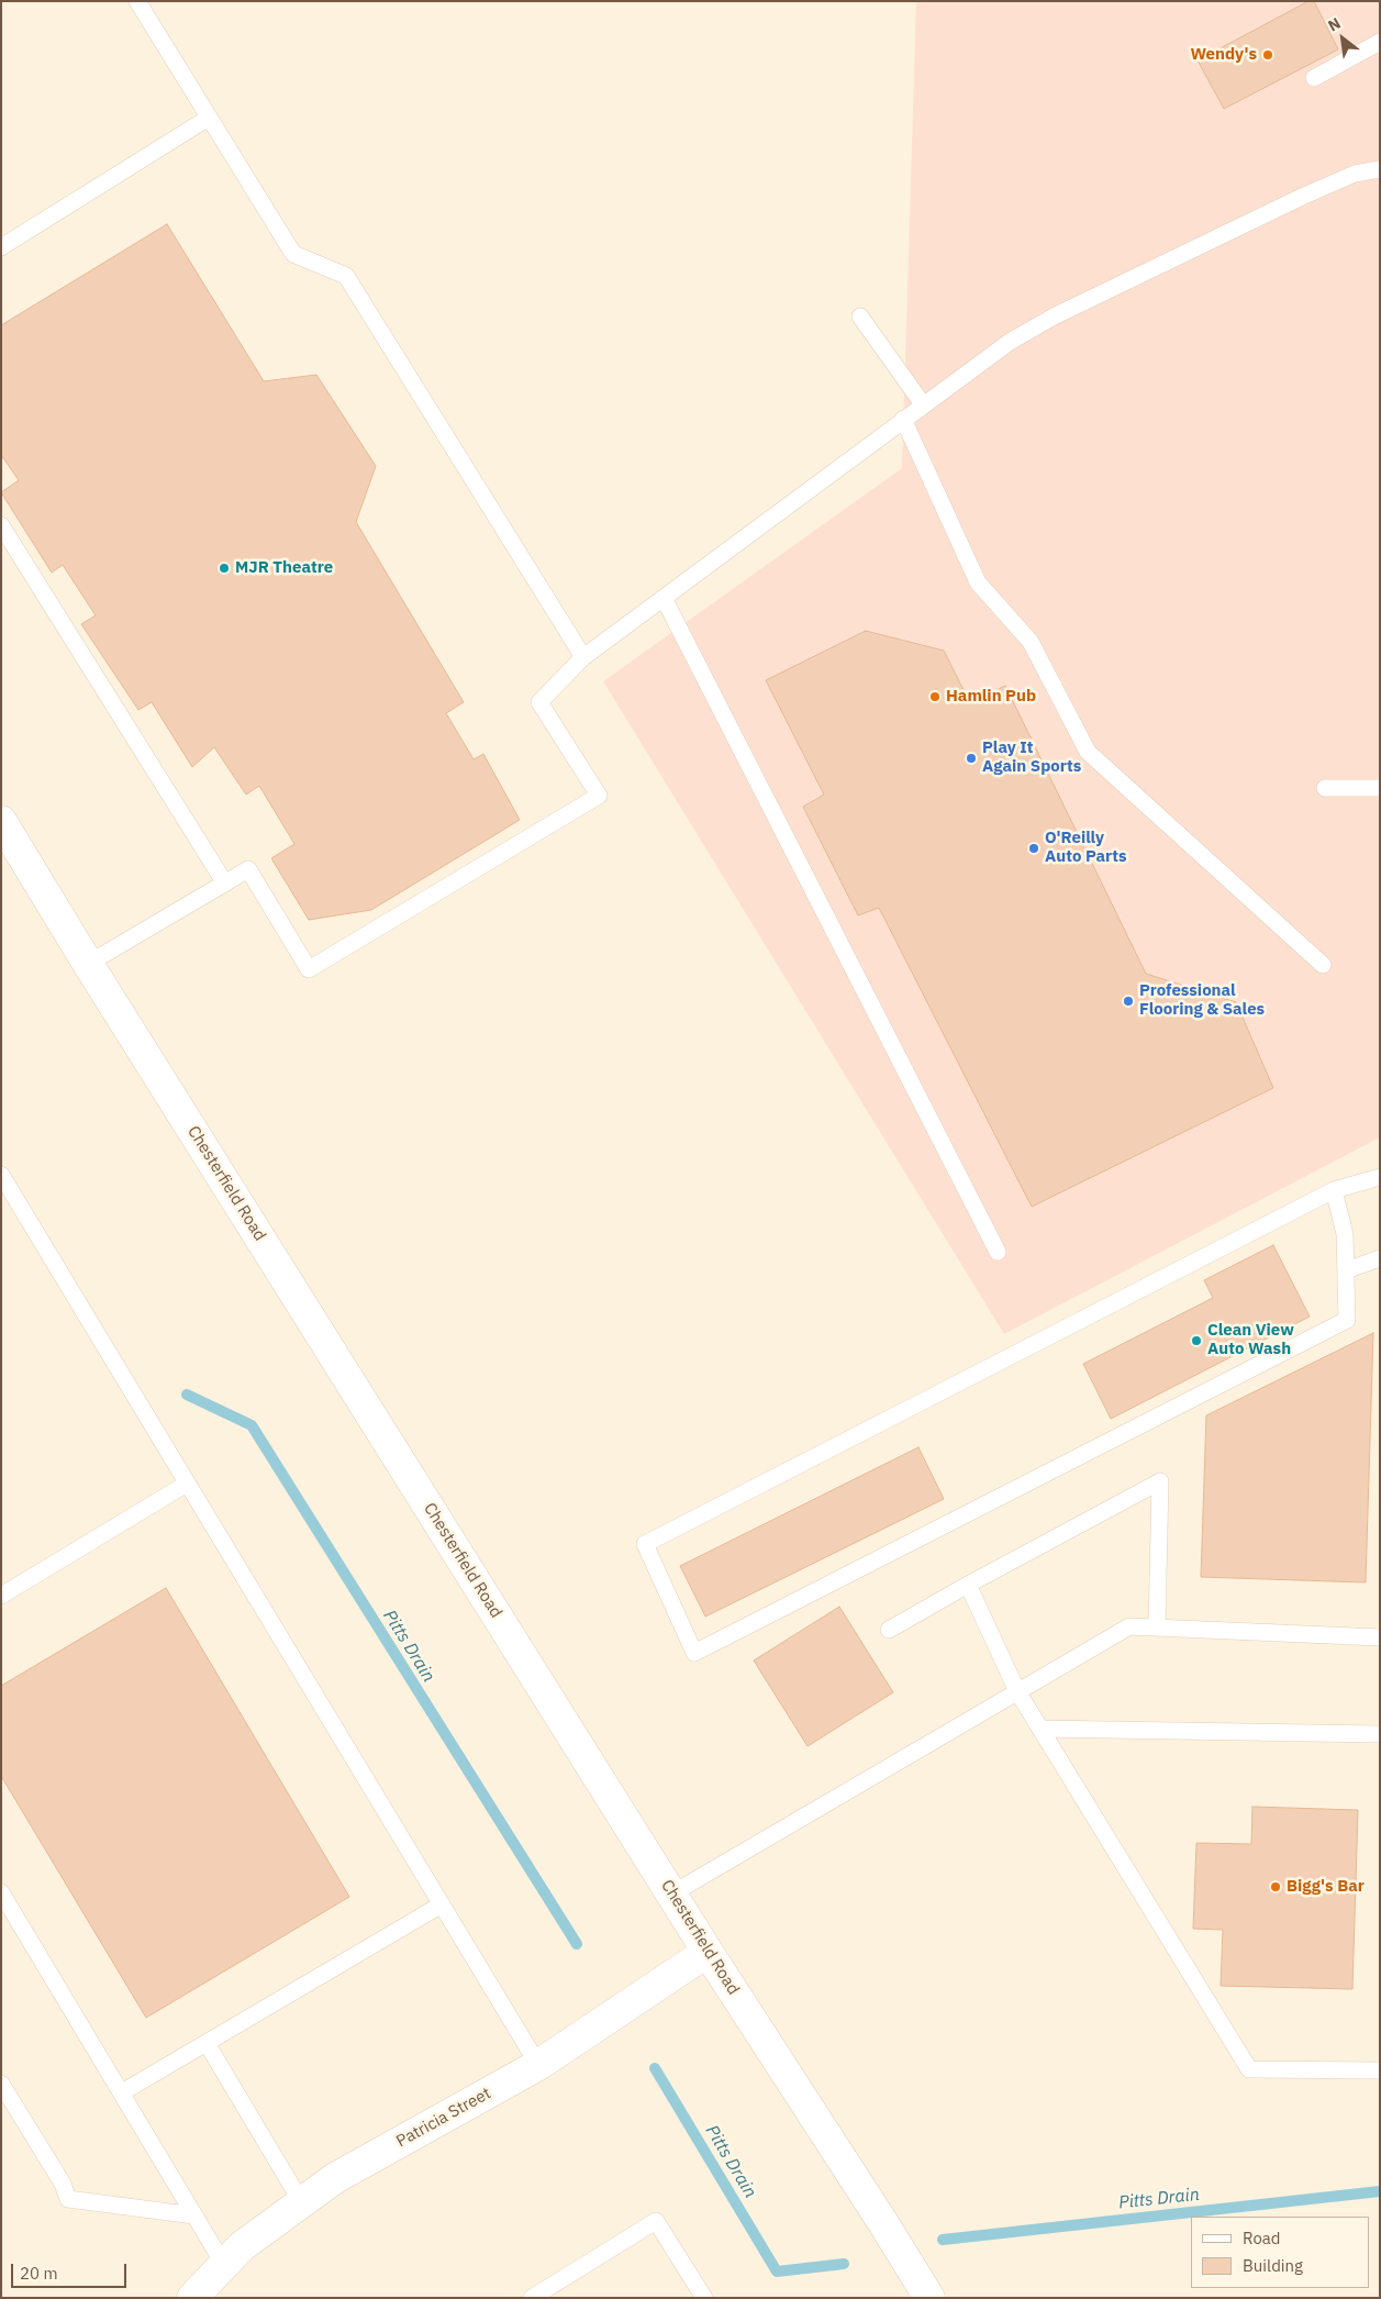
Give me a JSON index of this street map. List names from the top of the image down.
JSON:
{
  "streets": {
    "street": ["Chesterfield Road", "Patricia Street"]
  },
  "crossings": [
    ["Chesterfield Road", "Patricia Street"]
  ],
  "water": ["Pitts Drain"],
  "places": [
    "Wendy's",
    "MJR Theatre",
    "Hamlin Pub",
    "Play It Again Sports",
    "O'Reilly Auto Parts",
    "Professional Flooring & Sales",
    "Clean View Auto Wash",
    "Bigg's Bar"
  ],
  "legend": ["Road", "Building"],
  "scale_bar": "20 m",
  "north": "top left"
}
